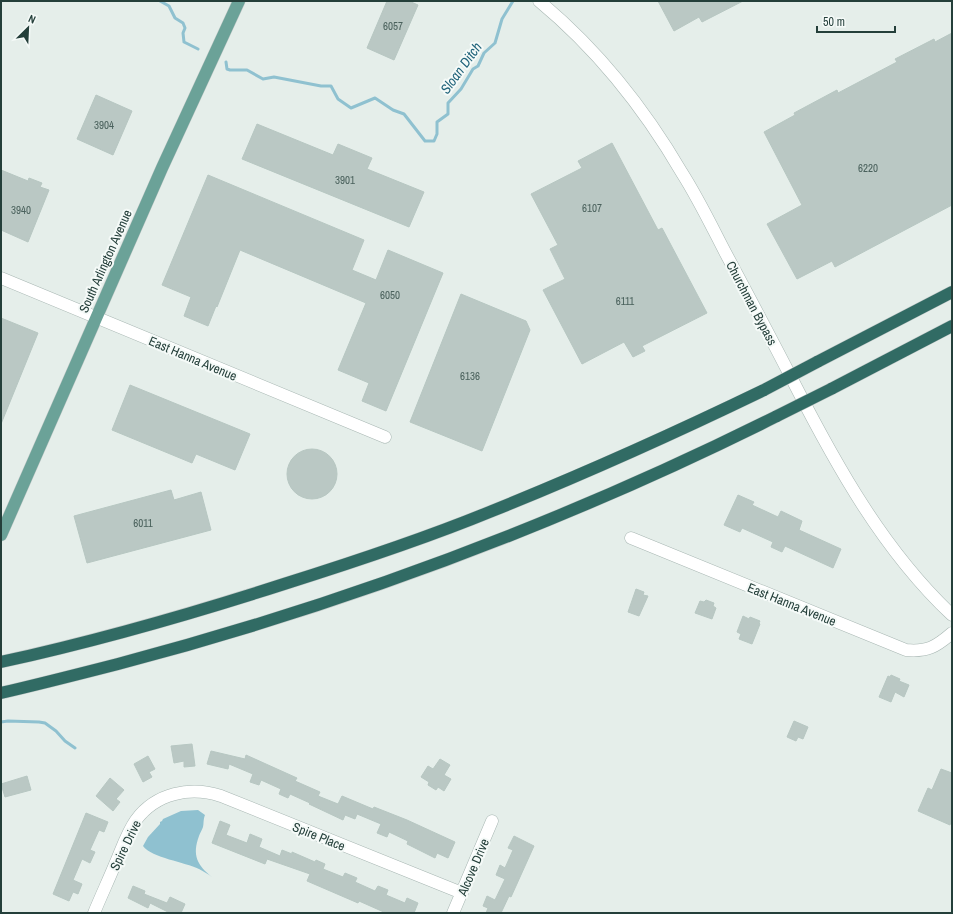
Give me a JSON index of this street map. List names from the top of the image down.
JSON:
{
  "streets": {
    "main road": ["South Arlington Avenue"],
    "street": [
      "Churchman Bypass",
      "East Hanna Avenue",
      "Spire Place",
      "Spire Drive",
      "Alcove Drive"
    ]
  },
  "crossings": [
    ["South Arlington Avenue", "East Hanna Avenue"],
    ["Spire Place", "Spire Drive"],
    ["Spire Place", "Alcove Drive"]
  ],
  "water": ["Sloan Ditch"],
  "house_numbers": [
    "6057",
    "3904",
    "6220",
    "3901",
    "6107",
    "3940",
    "6050",
    "6111",
    "6136",
    "6011"
  ],
  "scale_bar": "50 m",
  "north": "top right"
}
